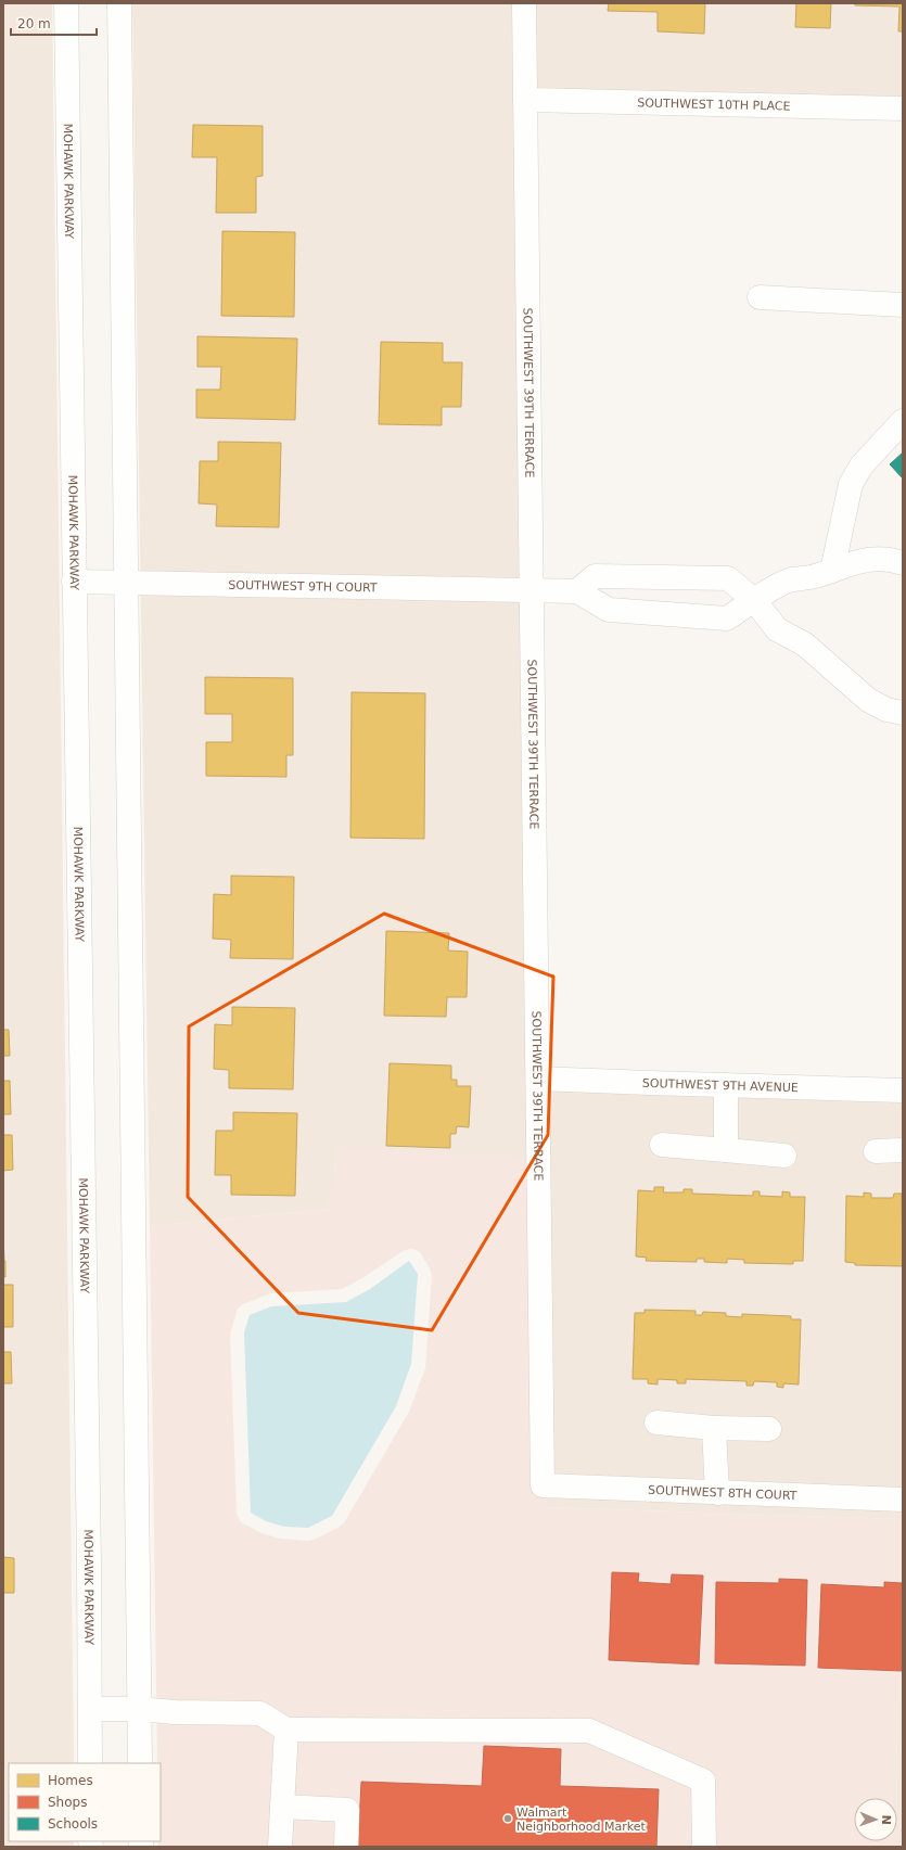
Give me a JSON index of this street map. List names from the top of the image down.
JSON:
{
  "streets": {
    "street": [
      "SOUTHWEST 10TH PLACE",
      "MOHAWK PARKWAY",
      "SOUTHWEST 39TH TERRACE",
      "SOUTHWEST 9TH COURT",
      "SOUTHWEST 9TH AVENUE",
      "SOUTHWEST 8TH COURT"
    ]
  },
  "crossings": [
    ["SOUTHWEST 10TH PLACE", "SOUTHWEST 39TH TERRACE"],
    ["MOHAWK PARKWAY", "SOUTHWEST 9TH COURT"],
    ["SOUTHWEST 39TH TERRACE", "SOUTHWEST 9TH COURT"],
    ["SOUTHWEST 39TH TERRACE", "SOUTHWEST 9TH AVENUE"],
    ["SOUTHWEST 39TH TERRACE", "SOUTHWEST 8TH COURT"]
  ],
  "places": ["Walmart Neighborhood Market"],
  "legend": ["Homes", "Shops", "Schools"],
  "scale_bar": "20 m",
  "north": "right"
}
